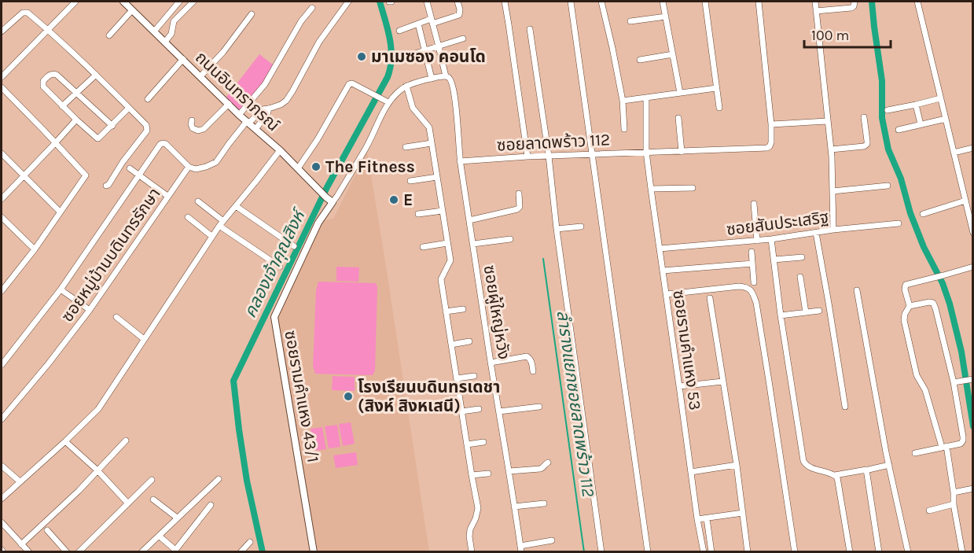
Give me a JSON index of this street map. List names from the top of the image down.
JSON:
{
  "streets": {
    "street": [
      "ถนนอินทราภรณ์",
      "ซอยลาดพร้าว 112",
      "ซอยสันประเสริฐ",
      "ซอยหมู่บ้านบดินทรรักษา",
      "ซอยผู้ใหญ่หวัง",
      "ซอยรามคำแหง 53",
      "ซอยรามคำแหง 43/1"
    ]
  },
  "crossings": [
    ["ถนนอินทราภรณ์", "ซอยรามคำแหง 43/1"],
    ["ซอยลาดพร้าว 112", "ซอยผู้ใหญ่หวัง"],
    ["ซอยลาดพร้าว 112", "ซอยรามคำแหง 53"],
    ["ซอยสันประเสริฐ", "ซอยรามคำแหง 53"]
  ],
  "water": ["คลองเจ้าคุณสิงห์", "ลำรางแยกซอยลาดพร้าว 112"],
  "places": [
    "มาเมซอง คอนโด",
    "The Fitness",
    "E",
    "โรงเรียนบดินทรเดชา (สิงห์ สิงหเสนี)"
  ],
  "scale_bar": "100 m"
}
